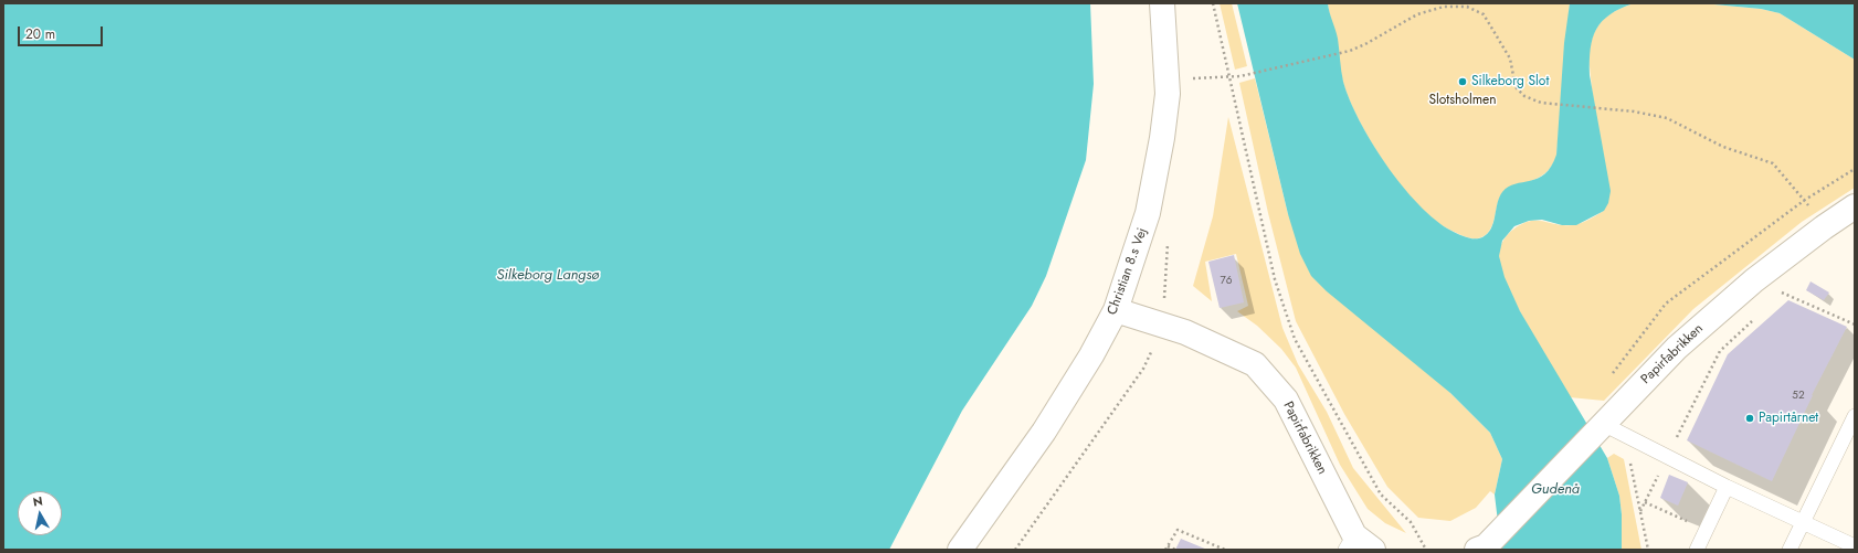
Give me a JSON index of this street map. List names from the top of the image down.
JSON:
{
  "streets": {
    "street": ["Christian 8.s Vej", "Papirfabrikken"]
  },
  "crossings": [
    ["Christian 8.s Vej", "Papirfabrikken"]
  ],
  "water": ["Silkeborg Langsø", "Gudenå"],
  "parks": ["Slotsholmen"],
  "places": ["Silkeborg Slot", "Papirtårnet"],
  "house_numbers": ["76", "52"],
  "scale_bar": "20 m",
  "north": "top"
}
